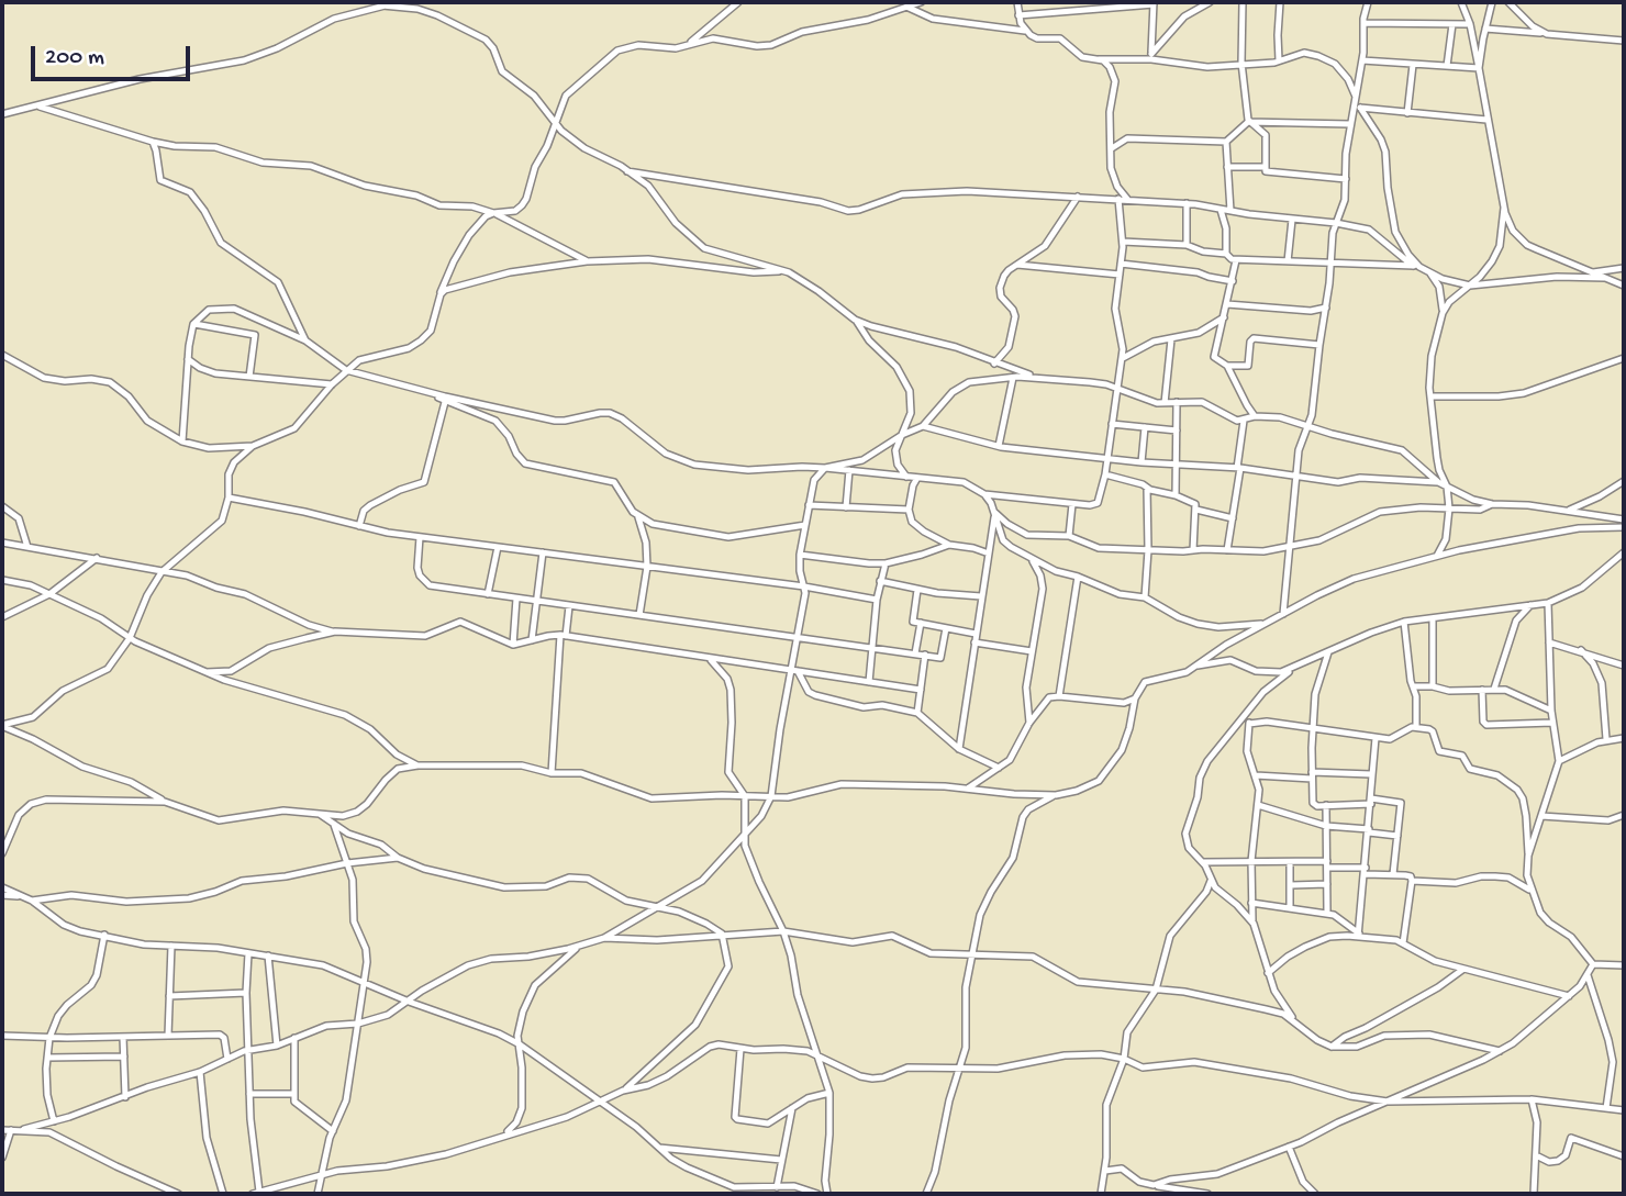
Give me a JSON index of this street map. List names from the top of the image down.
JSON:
{
  "scale_bar": "200 m"
}
